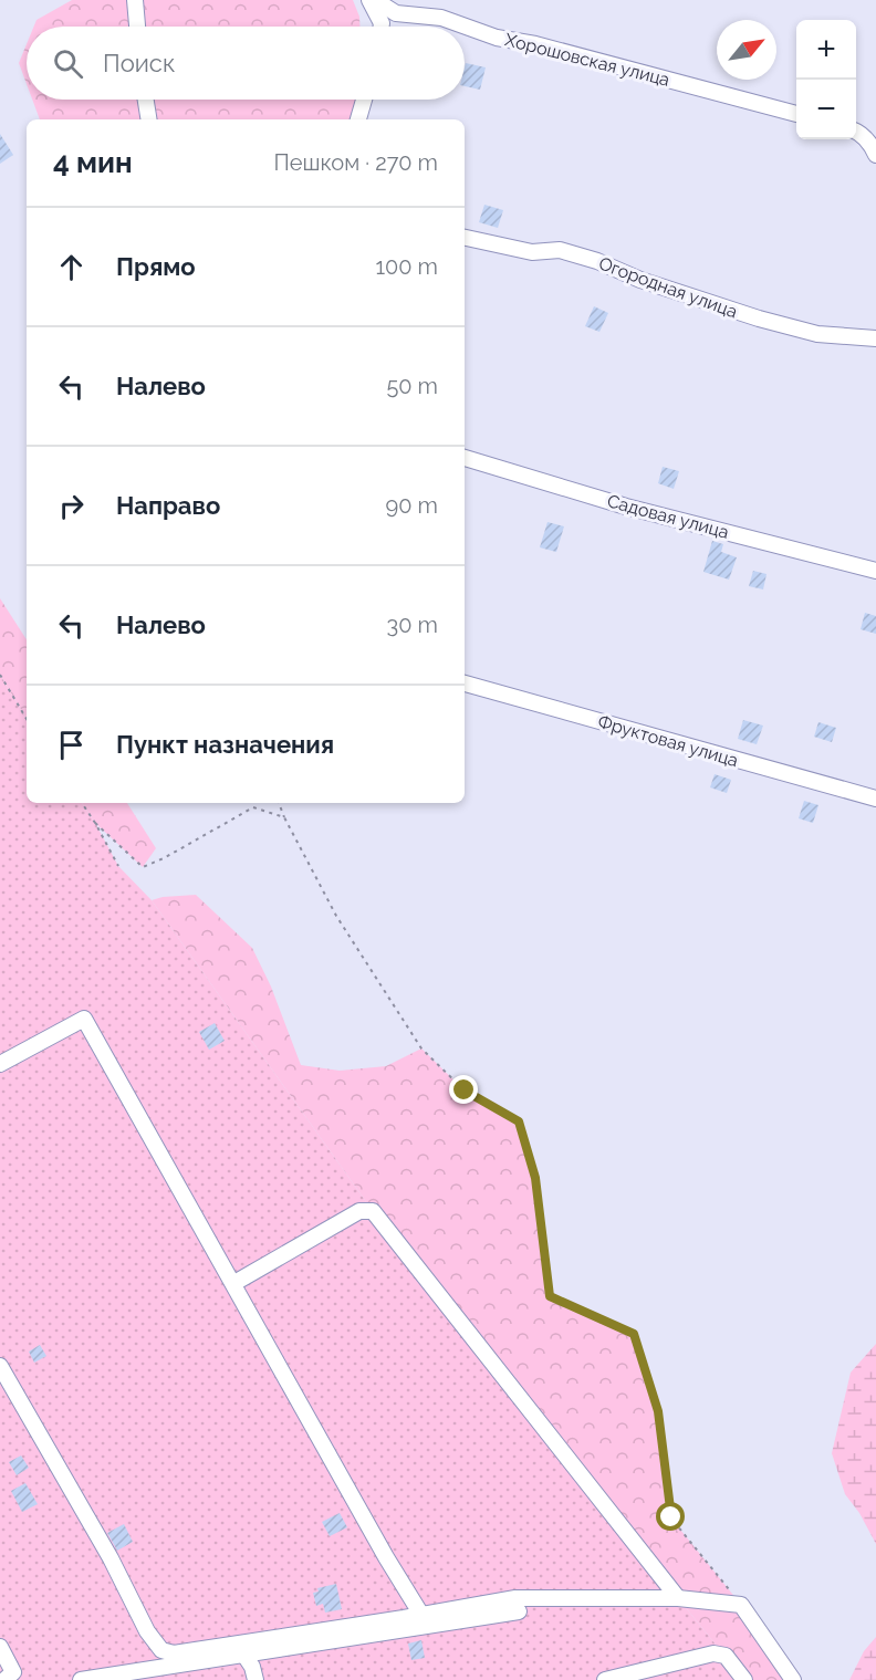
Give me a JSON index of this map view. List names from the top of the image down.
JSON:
{
  "streets": {
    "street": [
      "Хорошовская улица",
      "Огородная улица",
      "Садовая улица",
      "Фруктовая улица"
    ]
  },
  "north": "top right",
  "page": {
    "map_buttons": ["+", "−"],
    "search": "Поиск",
    "heading": ["4 мин", "Пешком · 270 m"],
    "list": [
      ["Прямо", "100 m"],
      ["Налево", "50 m"],
      ["Направо", "90 m"],
      ["Налево", "30 m"],
      "Пункт назначения"
    ]
  }
}
